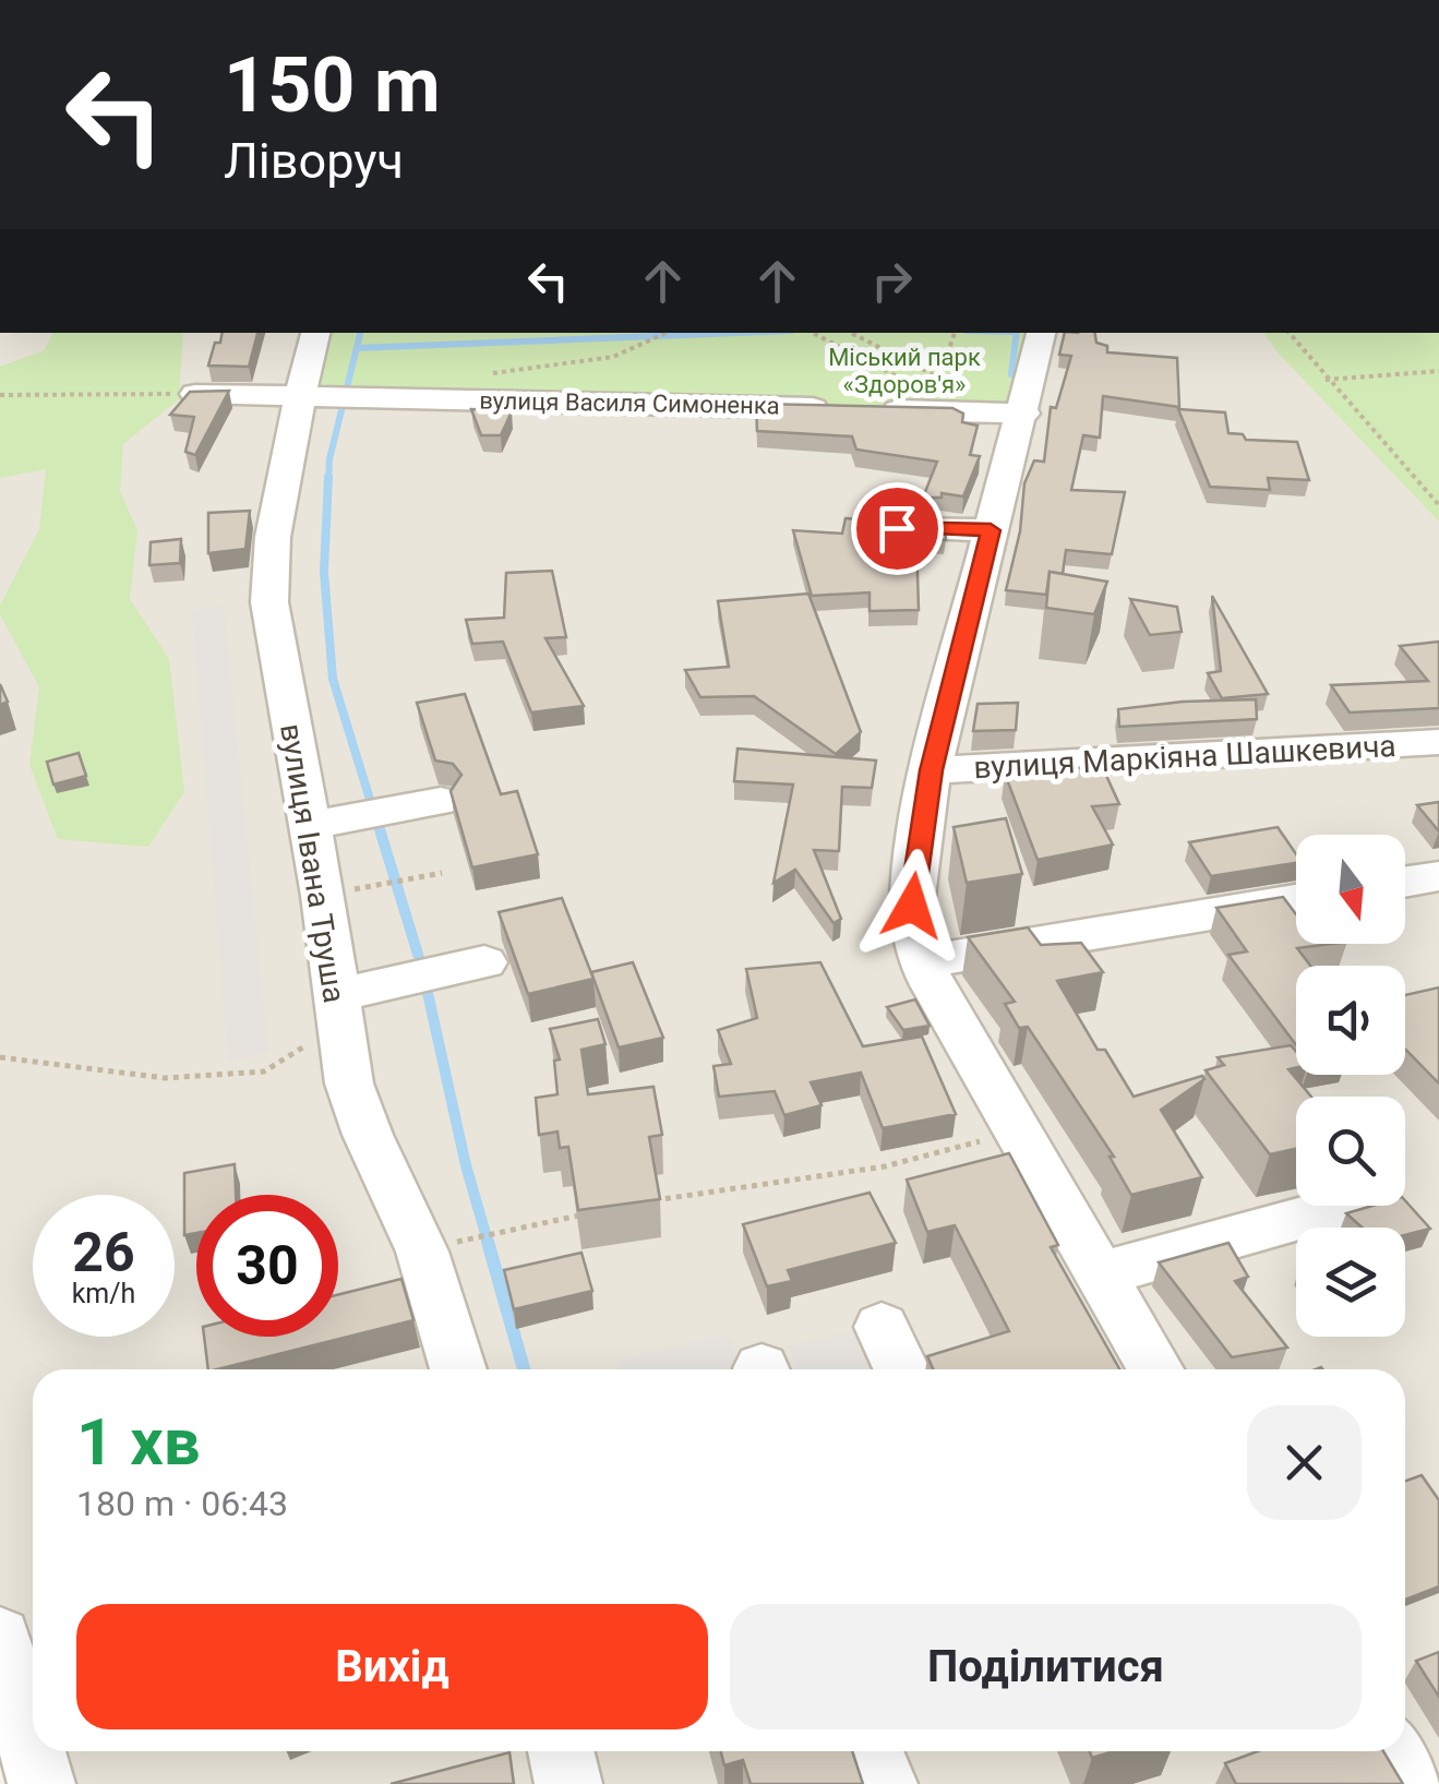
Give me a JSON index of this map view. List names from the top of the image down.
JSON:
{
  "streets": {
    "street": ["вулиця Василя Симоненка", "вулиця Маркіяна Шашкевича", "вулиця Івана Труша"]
  },
  "crossings": [
    ["вулиця Василя Симоненка", "вулиця Маркіяна Шашкевича"],
    ["вулиця Василя Симоненка", "вулиця Івана Труша"]
  ],
  "parks": ["Міський парк «Здоров'я»"],
  "north": "bottom",
  "page": {
    "turn": ["150 m", "Ліворуч"],
    "speed": "26 km/h",
    "limit": "30",
    "heading": ["1 хв", "180 m · 06:43"],
    "buttons": ["Вихід", "Поділитися"]
  }
}
